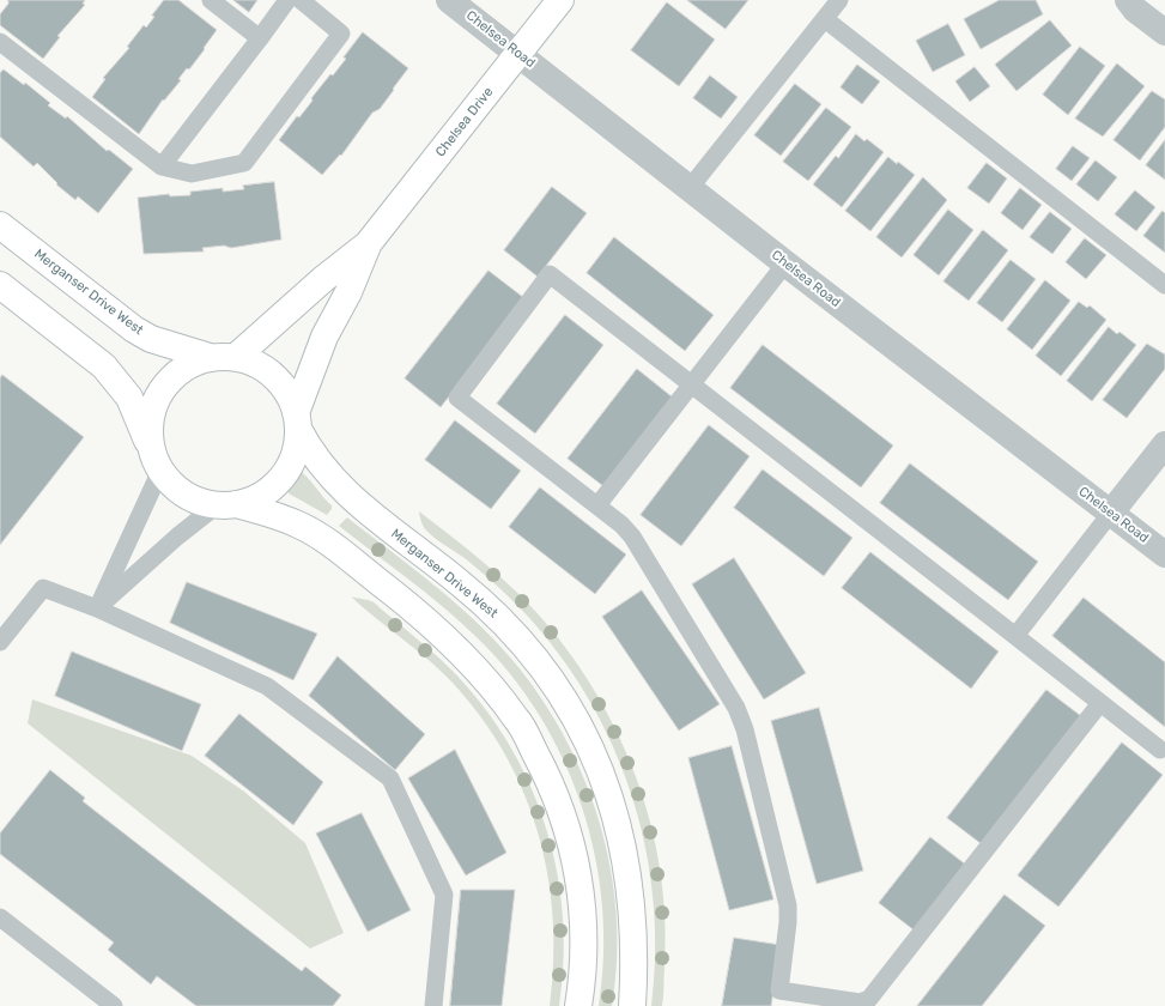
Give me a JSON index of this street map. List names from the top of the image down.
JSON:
{
  "streets": {
    "street": ["Chelsea Road", "Chelsea Drive", "Merganser Drive West"]
  },
  "crossings": [
    ["Chelsea Road", "Chelsea Drive"],
    ["Chelsea Drive", "Merganser Drive West"]
  ]
}
